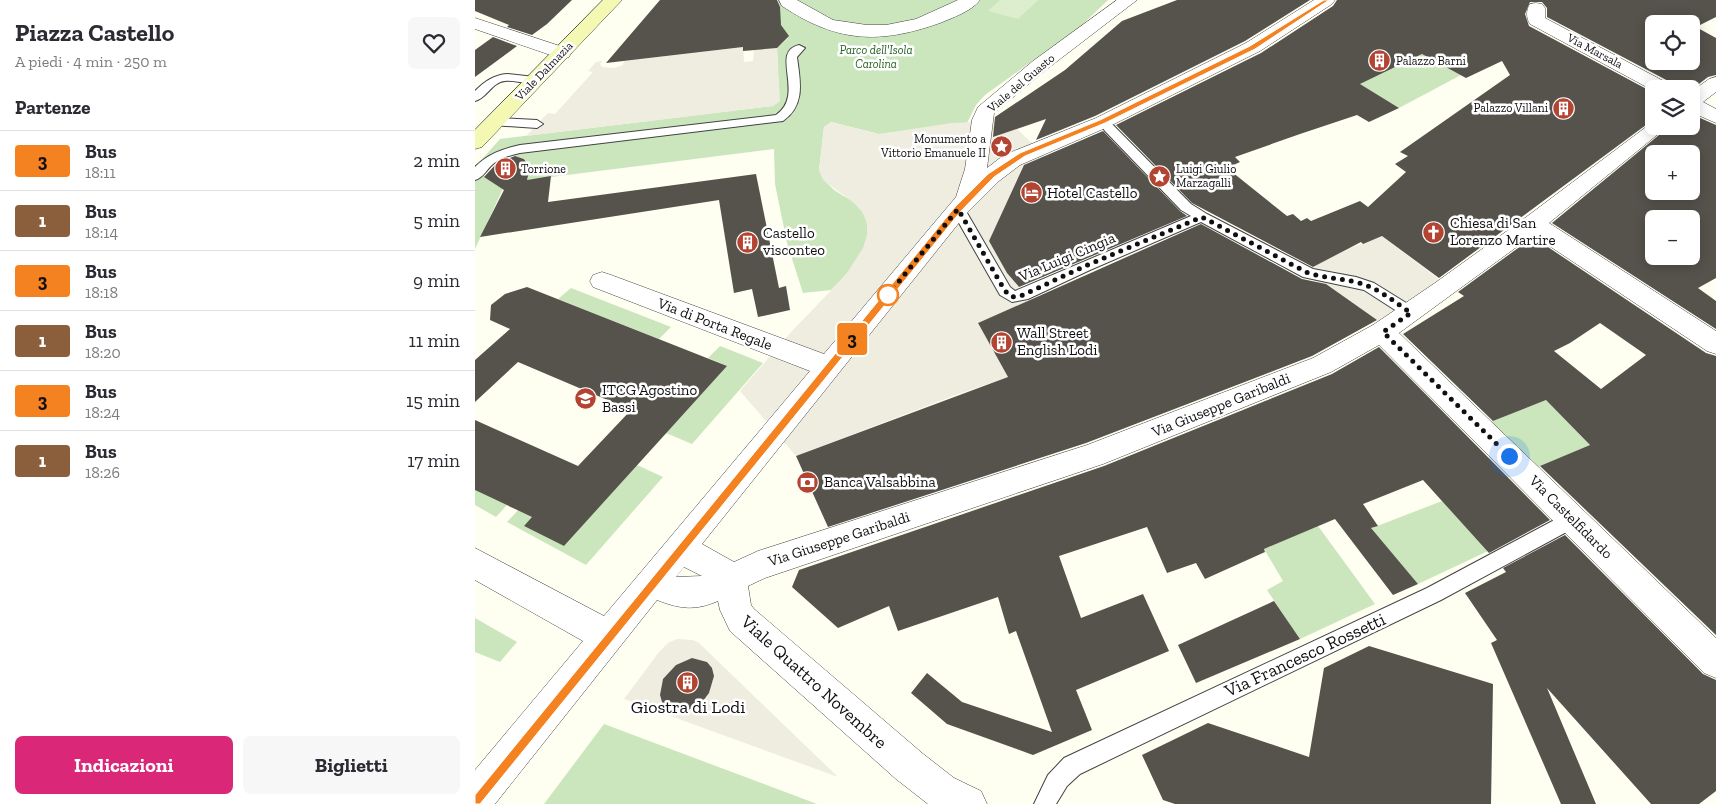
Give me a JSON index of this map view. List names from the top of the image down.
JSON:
{
  "streets": {
    "street": [
      "Via Marsala",
      "Viale Dalmazia",
      "Viale del Guasto",
      "Via di Porta Regale",
      "Via Giuseppe Garibaldi",
      "Via Castelfidardo",
      "Viale Quattro Novembre"
    ],
    "lane": ["Via Luigi Cingia", "Via Francesco Rossetti"]
  },
  "crossings": [
    ["Viale del Guasto", "Via Luigi Cingia"],
    ["Via Giuseppe Garibaldi", "Via Castelfidardo"],
    ["Via Giuseppe Garibaldi", "Viale Quattro Novembre"],
    ["Via Castelfidardo", "Via Francesco Rossetti"]
  ],
  "parks": ["Parco dell'Isola Carolina"],
  "places": {
    "building": [
      "Palazzo Barni",
      "Palazzo Villani",
      "Torrione",
      "Castello visconteo",
      "Wall Street English Lodi",
      "Giostra di Lodi"
    ],
    "place": ["Monumento a Vittorio Emanuele II", "Luigi Giulio Marzagalli"],
    "hotel": ["Hotel Castello"],
    "church": ["Chiesa di San Lorenzo Martire"],
    "school or university": ["ITCG Agostino Bassi"],
    "bank": ["Banca Valsabbina"]
  },
  "lines": ["bus line 3"],
  "page": {
    "heading": [
      ["Piazza Castello", "A piedi · 4 min · 250 m"],
      "Partenze"
    ],
    "on_map": "3",
    "map_buttons": ["+", "−"],
    "list": [
      {
        "mark": "3",
        "name": "Bus",
        "note": "18:11",
        "value": "2 min"
      },
      {
        "mark": "1",
        "name": "Bus",
        "note": "18:14",
        "value": "5 min"
      },
      {
        "mark": "3",
        "name": "Bus",
        "note": "18:18",
        "value": "9 min"
      },
      {
        "mark": "1",
        "name": "Bus",
        "note": "18:20",
        "value": "11 min"
      },
      {
        "mark": "3",
        "name": "Bus",
        "note": "18:24",
        "value": "15 min"
      },
      {
        "mark": "1",
        "name": "Bus",
        "note": "18:26",
        "value": "17 min"
      }
    ],
    "buttons": ["Indicazioni", "Biglietti"]
  }
}
